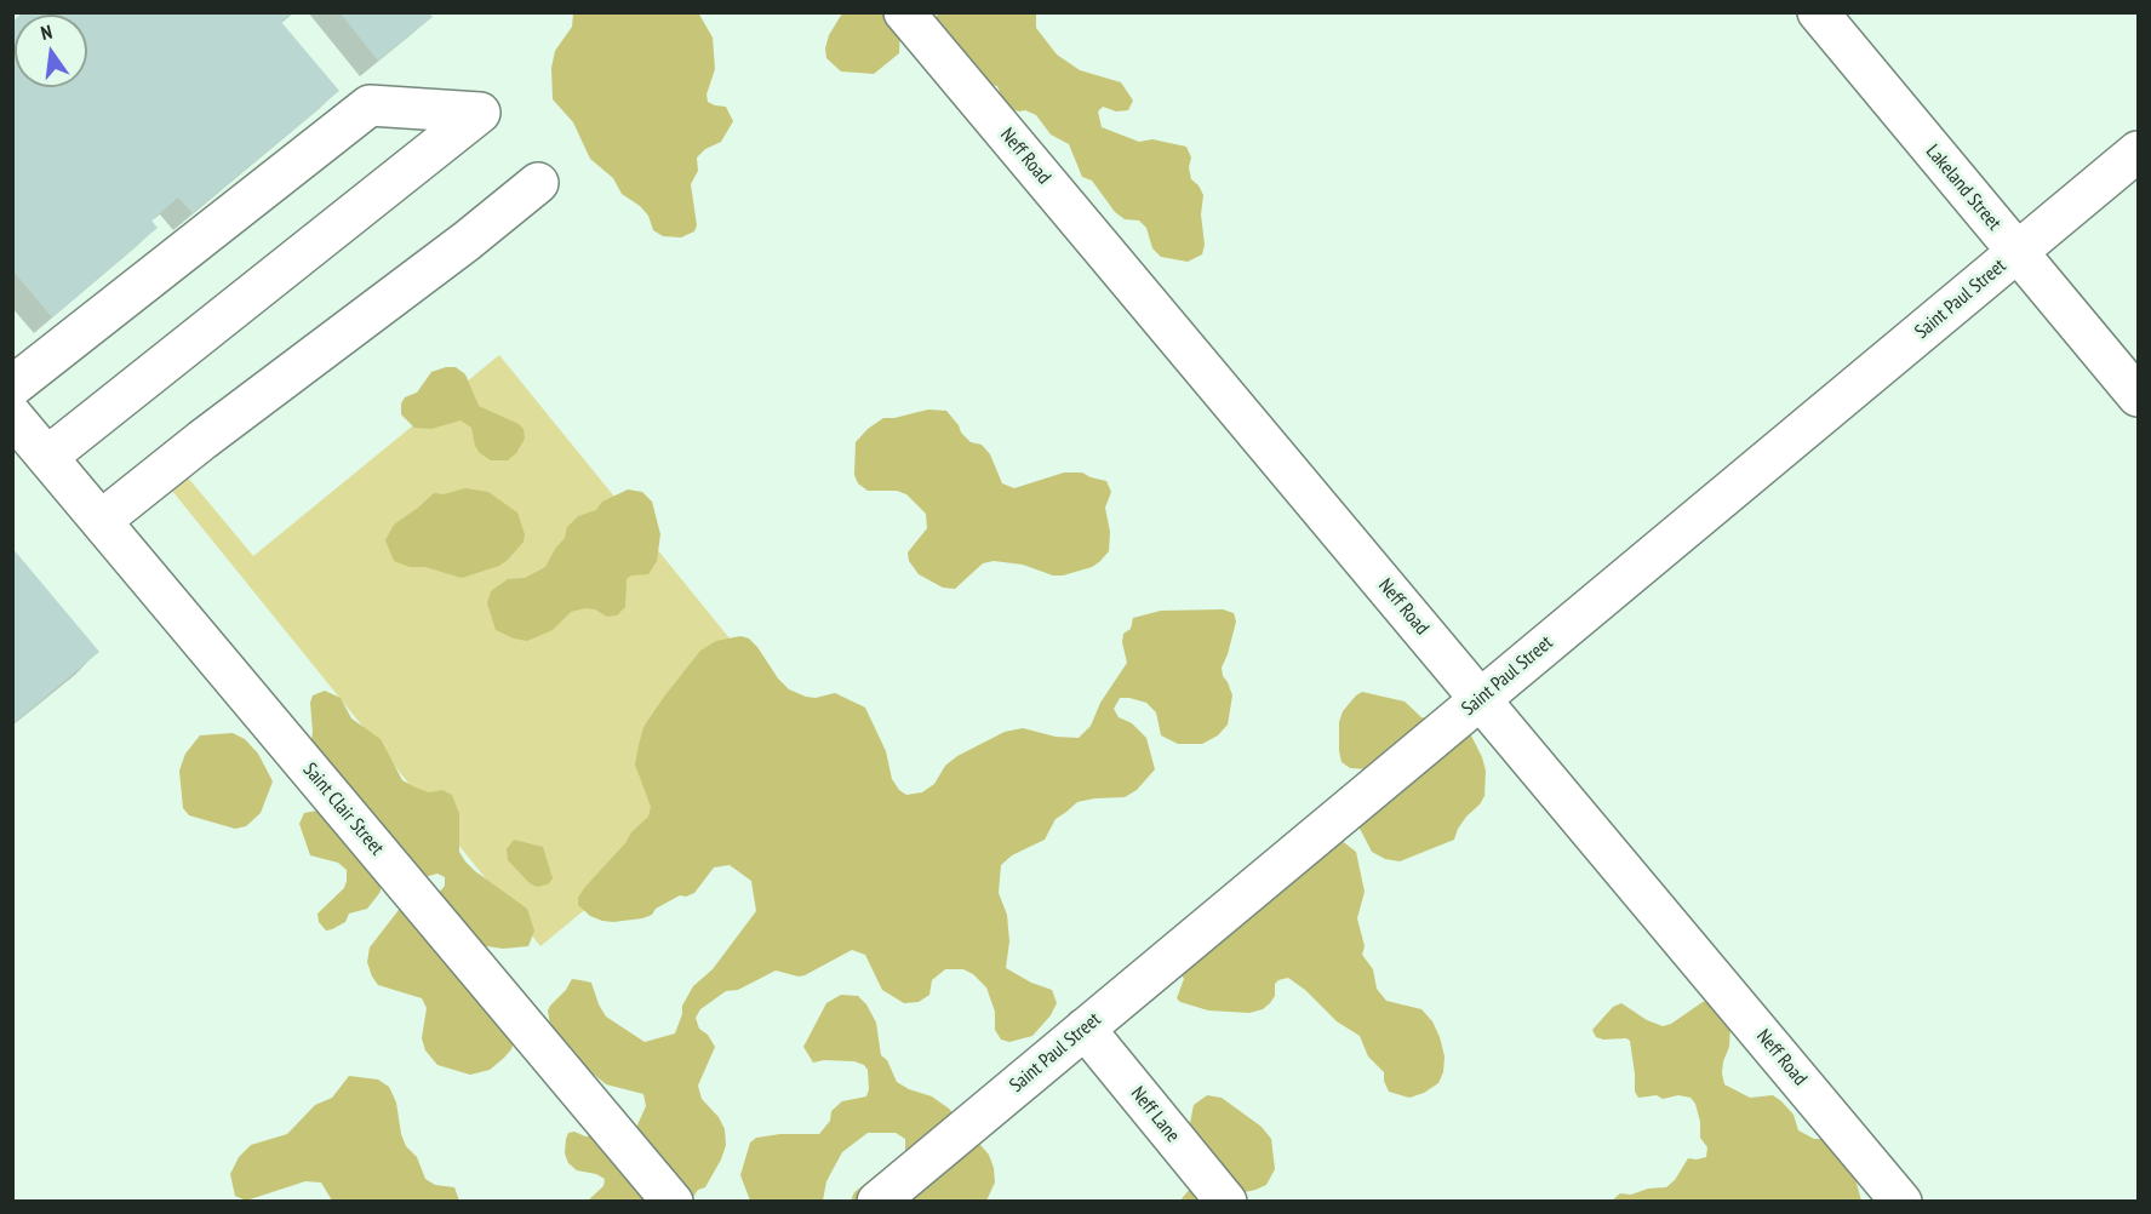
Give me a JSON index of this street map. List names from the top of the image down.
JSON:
{
  "streets": {
    "street": [
      "Neff Road",
      "Lakeland Street",
      "Saint Paul Street",
      "Saint Clair Street",
      "Neff Lane"
    ]
  },
  "crossings": [
    ["Neff Road", "Saint Paul Street"],
    ["Lakeland Street", "Saint Paul Street"],
    ["Saint Paul Street", "Neff Lane"]
  ],
  "north": "top"
}
